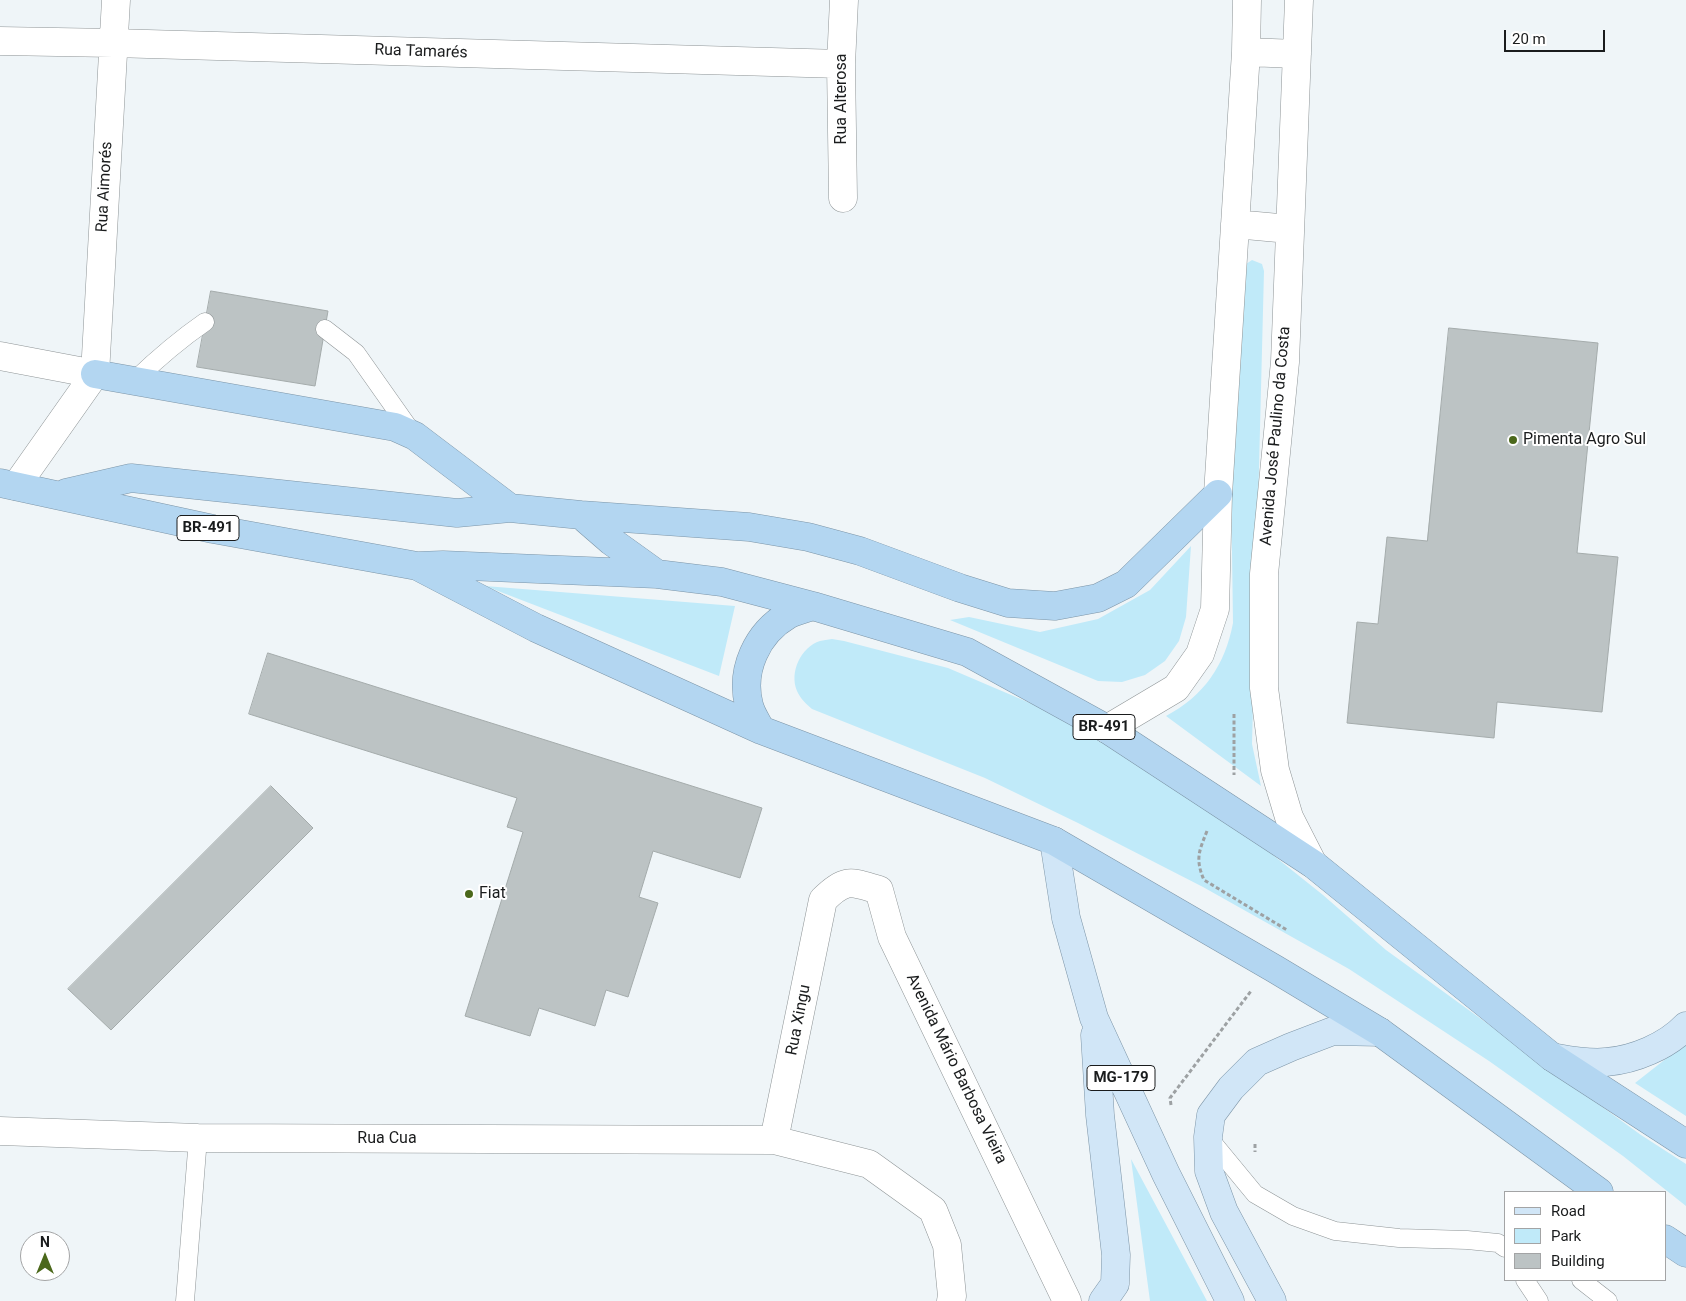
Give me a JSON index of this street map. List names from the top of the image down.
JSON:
{
  "streets": {
    "highway": ["BR-491"],
    "main road": ["MG-179"],
    "street": [
      "Rua Tamarés",
      "Rua Alterosa",
      "Rua Aimorés",
      "Avenida José Paulino da Costa",
      "Rua Xingu",
      "Avenida Mário Barbosa Vieira",
      "Rua Cua"
    ]
  },
  "crossings": [
    ["Rua Tamarés", "Rua Alterosa"],
    ["Rua Tamarés", "Rua Aimorés"],
    ["Avenida José Paulino da Costa", "BR-491"],
    ["BR-491", "MG-179"],
    ["Rua Xingu", "Avenida Mário Barbosa Vieira"],
    ["Rua Xingu", "Rua Cua"]
  ],
  "places": ["Pimenta Agro Sul", "Fiat"],
  "legend": ["Road", "Park", "Building"],
  "scale_bar": "20 m",
  "north": "top"
}
